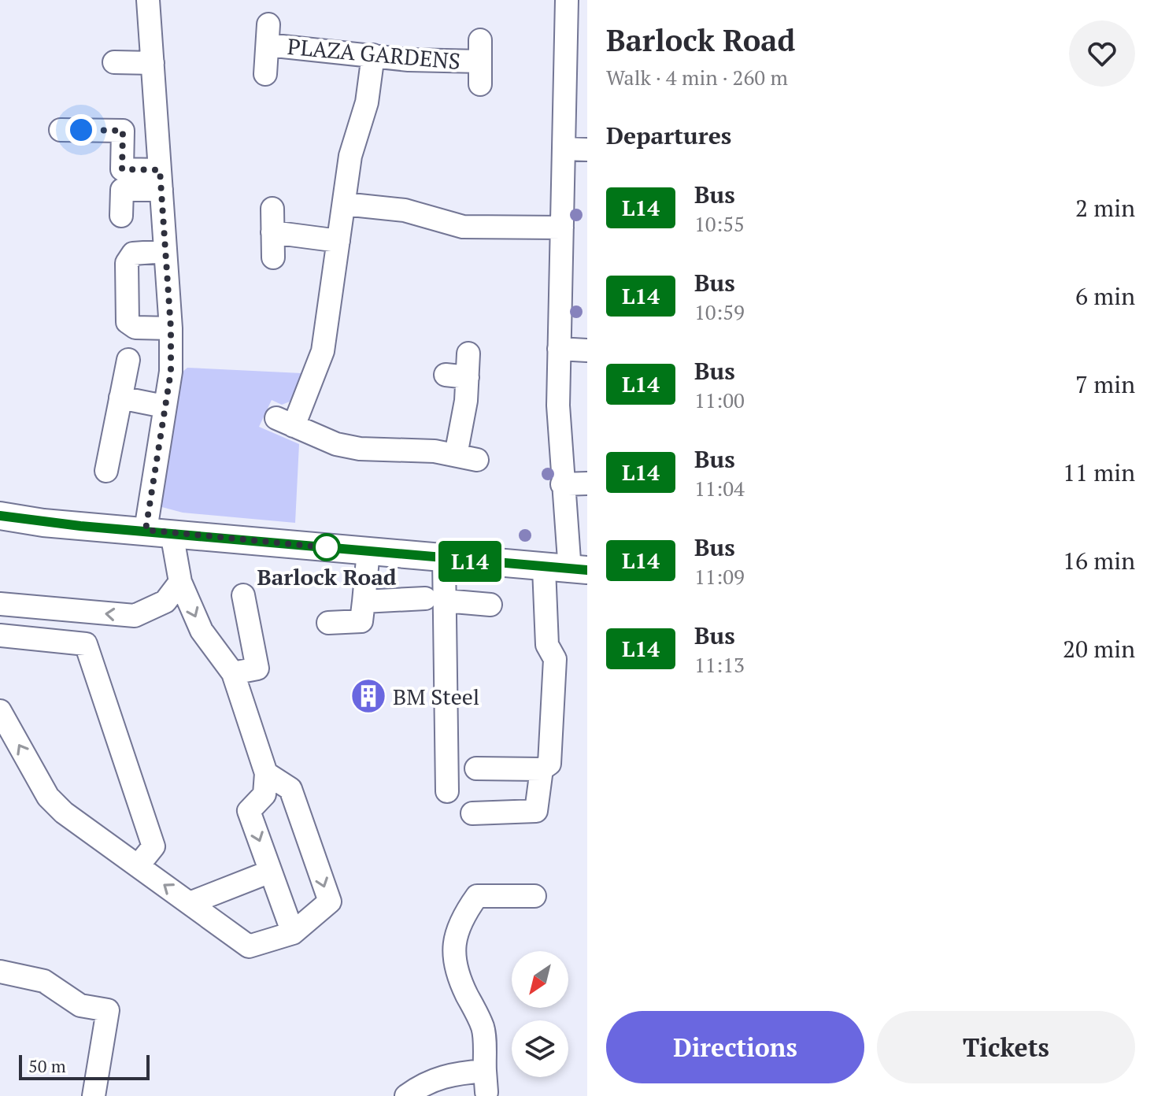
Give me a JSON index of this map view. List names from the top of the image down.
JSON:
{
  "streets": {
    "street": ["PLAZA GARDENS"]
  },
  "places": {
    "other": ["Barlock Road"],
    "building": ["BM Steel"]
  },
  "lines": ["bus line L14"],
  "scale_bar": "50 m",
  "north": "bottom left",
  "page": {
    "on_map": "L14",
    "heading": [
      ["Barlock Road", "Walk · 4 min · 260 m"],
      "Departures"
    ],
    "list": [
      {
        "mark": "L14",
        "name": "Bus",
        "note": "10:55",
        "value": "2 min"
      },
      {
        "mark": "L14",
        "name": "Bus",
        "note": "10:59",
        "value": "6 min"
      },
      {
        "mark": "L14",
        "name": "Bus",
        "note": "11:00",
        "value": "7 min"
      },
      {
        "mark": "L14",
        "name": "Bus",
        "note": "11:04",
        "value": "11 min"
      },
      {
        "mark": "L14",
        "name": "Bus",
        "note": "11:09",
        "value": "16 min"
      },
      {
        "mark": "L14",
        "name": "Bus",
        "note": "11:13",
        "value": "20 min"
      }
    ],
    "buttons": ["Directions", "Tickets"],
    "scale": "50 m"
  }
}
